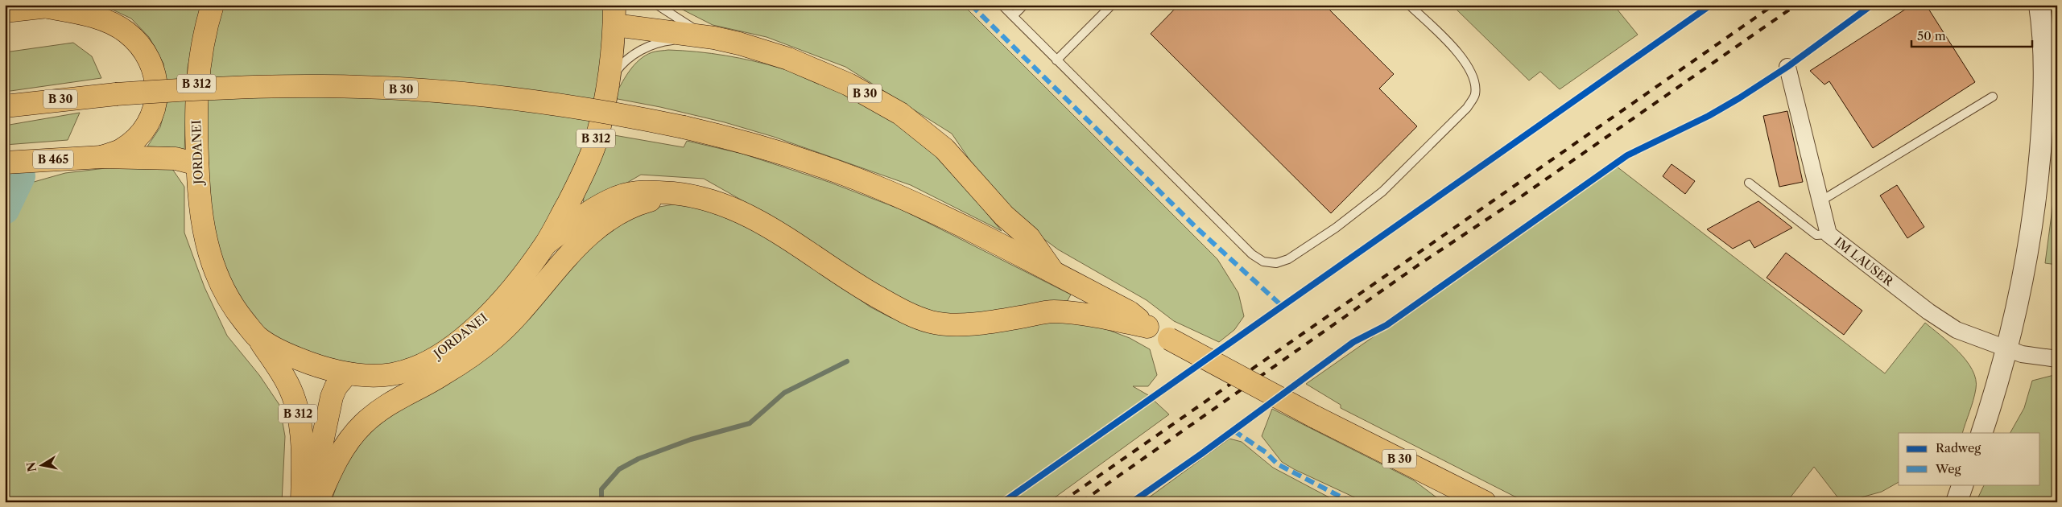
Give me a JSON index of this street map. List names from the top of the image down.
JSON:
{
  "streets": {
    "main road": [
      "B 312",
      "B 30",
      "JORDANEI",
      "B 465"
    ],
    "street": ["IM LAUSER"]
  },
  "crossings": [
    ["B 312", "JORDANEI"],
    ["B 30", "JORDANEI"],
    ["JORDANEI", "B 465"]
  ],
  "legend": ["Radweg", "Weg"],
  "scale_bar": "50 m",
  "north": "left"
}
